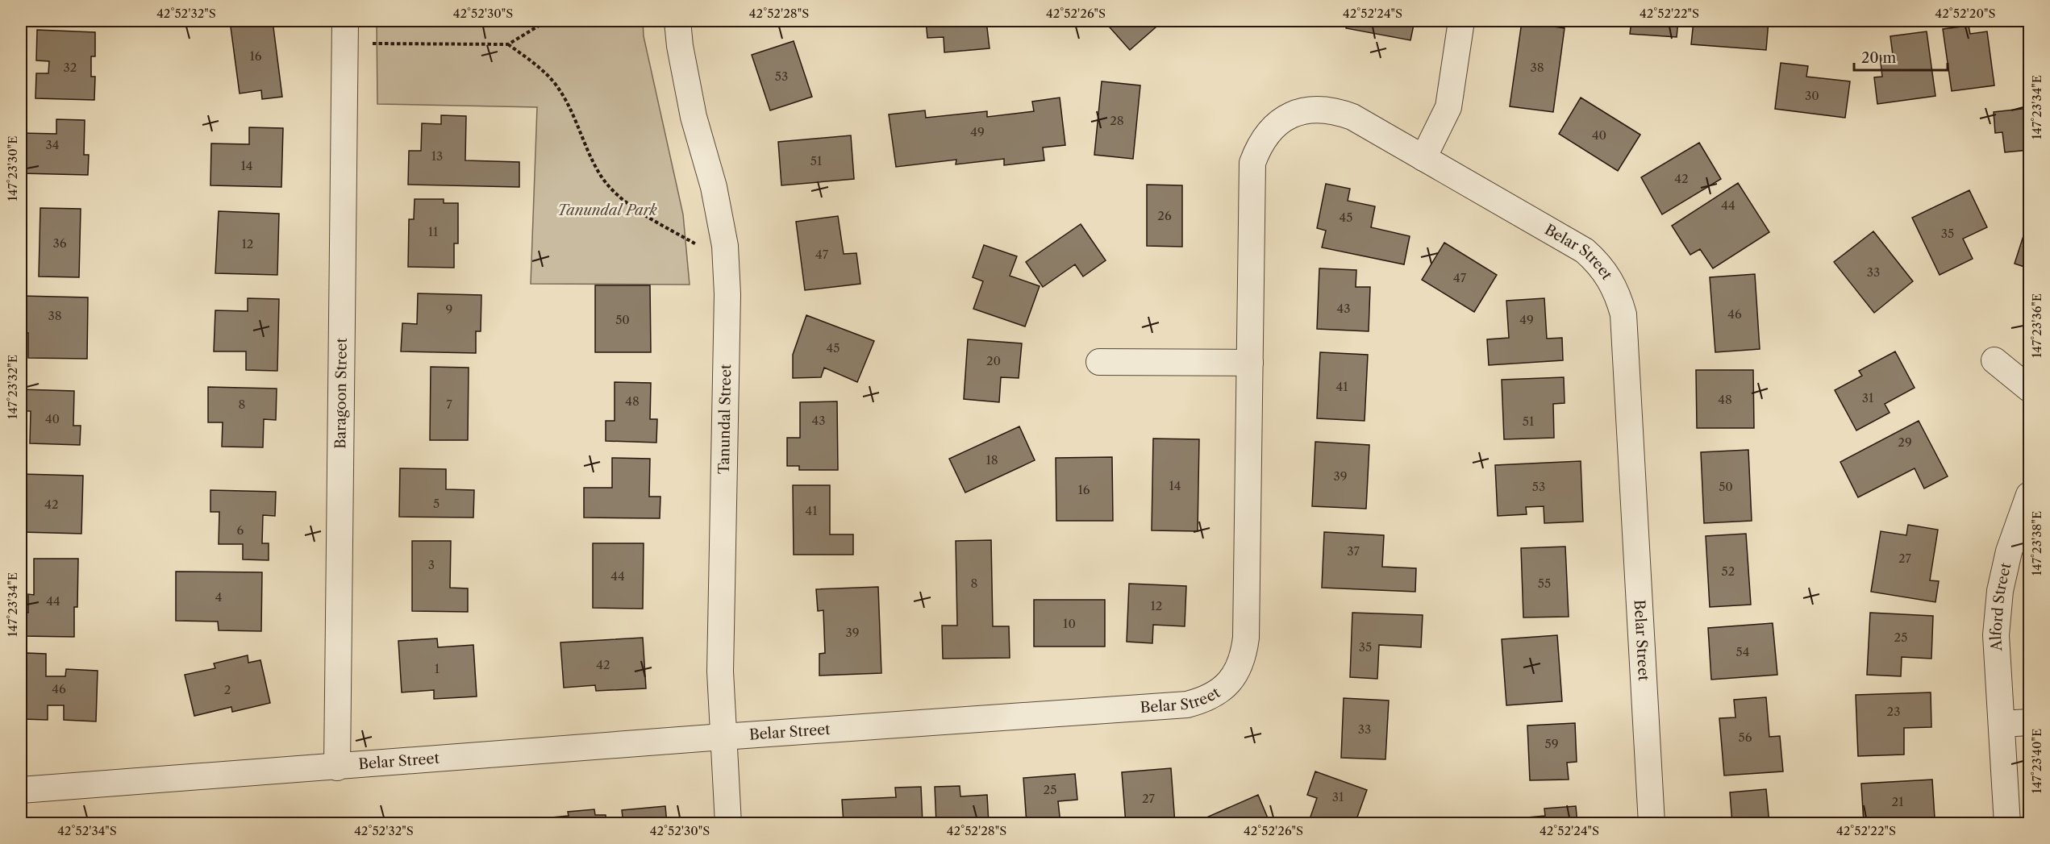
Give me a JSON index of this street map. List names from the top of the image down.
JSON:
{
  "streets": {
    "street": [
      "Belar Street",
      "Baragoon Street",
      "Tanundal Street",
      "Alford Street"
    ]
  },
  "crossings": [
    ["Belar Street", "Baragoon Street"],
    ["Belar Street", "Tanundal Street"]
  ],
  "parks": ["Tanundal Park"],
  "house_numbers": [
    "16",
    "32",
    "38",
    "53",
    "30",
    "28",
    "49",
    "40",
    "34",
    "13",
    "51",
    "14",
    "42",
    "44",
    "26",
    "45",
    "11",
    "35",
    "36",
    "12",
    "47",
    "33",
    "47",
    "43",
    "9",
    "46",
    "38",
    "50",
    "49",
    "45",
    "20",
    "41",
    "31",
    "48",
    "48",
    "8",
    "7",
    "40",
    "43",
    "51",
    "29",
    "18",
    "39",
    "14",
    "53",
    "50",
    "16",
    "5",
    "42",
    "41",
    "6",
    "37",
    "27",
    "3",
    "52",
    "44",
    "8",
    "55",
    "4",
    "44",
    "12",
    "10",
    "39",
    "25",
    "35",
    "54",
    "42",
    "1",
    "46",
    "2",
    "23",
    "33",
    "56",
    "59",
    "25",
    "31",
    "27",
    "21"
  ],
  "scale_bar": "20 m",
  "coordinates": [
    "42°52'32\"S",
    "42°52'30\"S",
    "42°52'28\"S",
    "42°52'26\"S",
    "42°52'24\"S",
    "42°52'22\"S",
    "42°52'20\"S",
    "147°23'34\"E",
    "147°23'30\"E",
    "147°23'36\"E",
    "147°23'32\"E",
    "147°23'38\"E",
    "147°23'40\"E",
    "42°52'34\"S"
  ]
}
